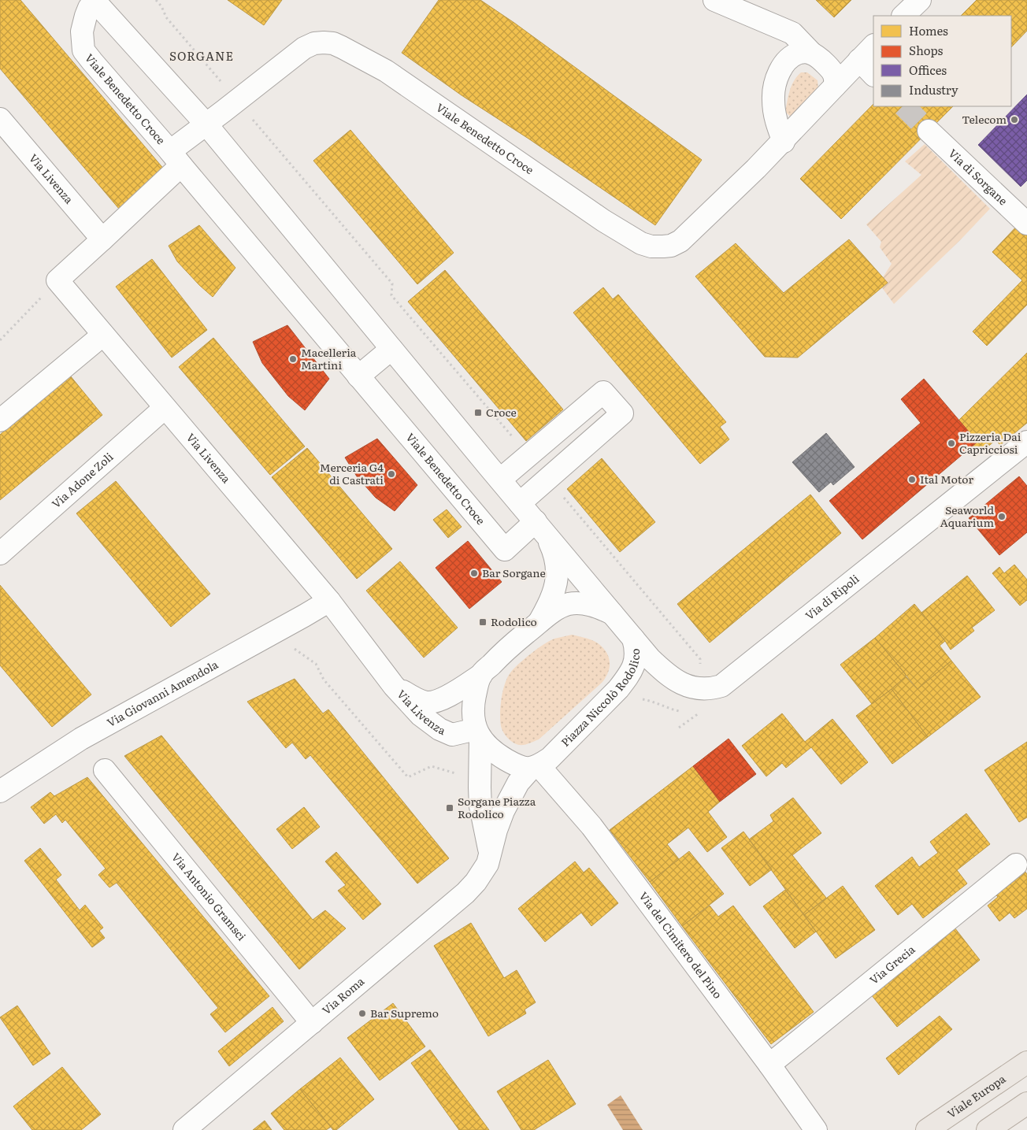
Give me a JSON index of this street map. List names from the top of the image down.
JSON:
{
  "streets": {
    "main road": ["Viale Europa"],
    "street": [
      "Viale Benedetto Croce",
      "Via di Sorgane",
      "Via Livenza",
      "Via Adone Zoli",
      "Via di Ripoli",
      "Via Giovanni Amendola",
      "Piazza Niccolò Rodolico",
      "Via Antonio Gramsci",
      "Via del Cimitero del Pino",
      "Via Grecia",
      "Via Roma"
    ]
  },
  "crossings": [
    ["Viale Benedetto Croce", "Piazza Niccolò Rodolico"],
    ["Via Livenza", "Via Adone Zoli"],
    ["Via Livenza", "Via Giovanni Amendola"],
    ["Via Livenza", "Piazza Niccolò Rodolico"],
    ["Via di Ripoli", "Piazza Niccolò Rodolico"],
    ["Piazza Niccolò Rodolico", "Via del Cimitero del Pino"],
    ["Piazza Niccolò Rodolico", "Via Roma"],
    ["Via Antonio Gramsci", "Via Roma"],
    ["Via del Cimitero del Pino", "Via Grecia"],
    ["Via del Cimitero del Pino", "Via Roma"]
  ],
  "districts": ["SORGANE"],
  "places": {
    "other": [
      "Telecom",
      "Macelleria Martini",
      "Pizzeria Dai Capricciosi",
      "Merceria G4 di Castrati",
      "Ital Motor",
      "Seaworld Aquarium",
      "Bar Sorgane",
      "Bar Supremo"
    ],
    "transit": ["Croce", "Rodolico", "Sorgane Piazza Rodolico"]
  },
  "legend": [
    "Homes",
    "Shops",
    "Offices",
    "Industry"
  ]
}
